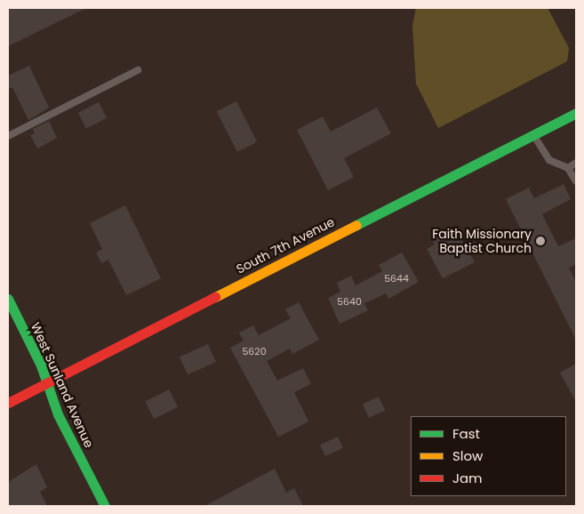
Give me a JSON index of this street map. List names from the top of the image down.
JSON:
{
  "streets": {
    "main road": ["South 7th Avenue", "West Sunland Avenue"]
  },
  "crossings": [
    ["South 7th Avenue", "West Sunland Avenue"]
  ],
  "places": ["Faith Missionary Baptist Church"],
  "house_numbers": ["5644", "5640", "5620"],
  "legend": ["Fast", "Slow", "Jam"]
}
